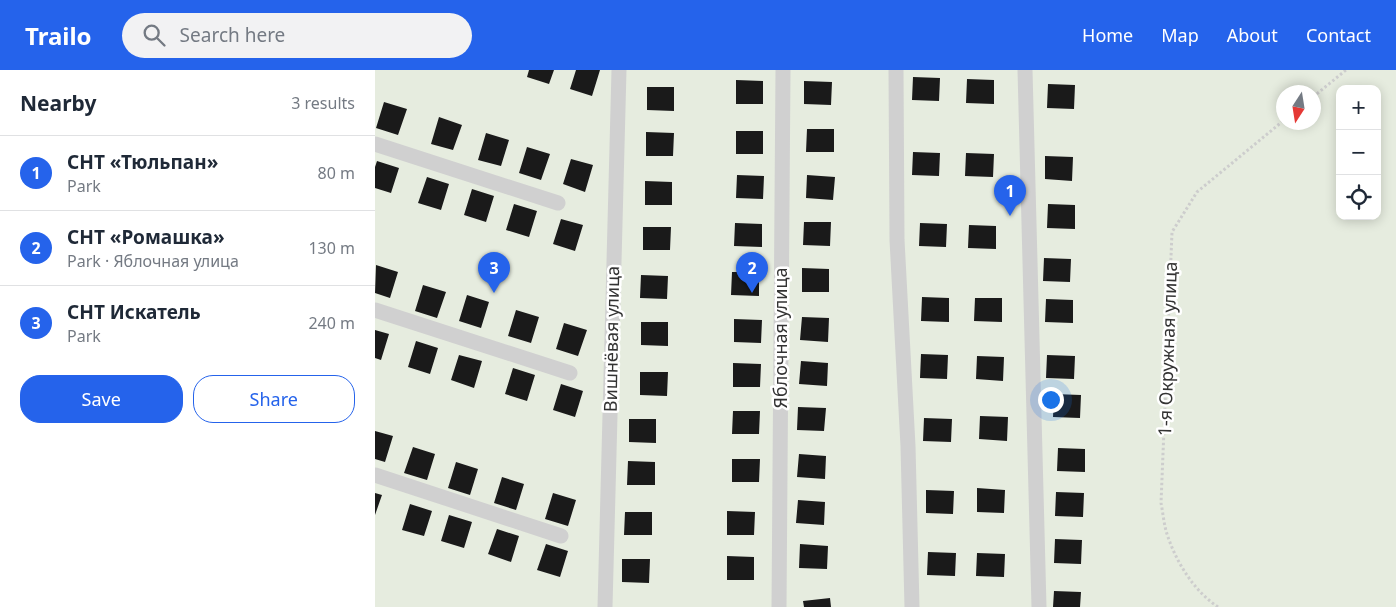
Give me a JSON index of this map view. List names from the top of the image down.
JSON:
{
  "streets": {
    "street": ["Яблочная улица", "Вишнёвая улица"],
    "path": ["1-я Окружная улица"]
  },
  "north": "bottom",
  "page": {
    "header": "Trailo",
    "search": "Search here",
    "nav": [
      "Home",
      "Map",
      "About",
      "Contact"
    ],
    "heading": ["Nearby", "3 results"],
    "map_buttons": ["+", "−"],
    "list": [
      {
        "mark": "1",
        "name": "СНТ «Тюльпан»",
        "note": "Park",
        "value": "80 m"
      },
      {
        "mark": "2",
        "name": "СНТ «Ромашка»",
        "note": "Park · Яблочная улица",
        "value": "130 m"
      },
      {
        "mark": "3",
        "name": "СНТ Искатель",
        "note": "Park",
        "value": "240 m"
      }
    ],
    "pins": ["1", "2", "3"],
    "buttons": ["Save", "Share"]
  }
}
